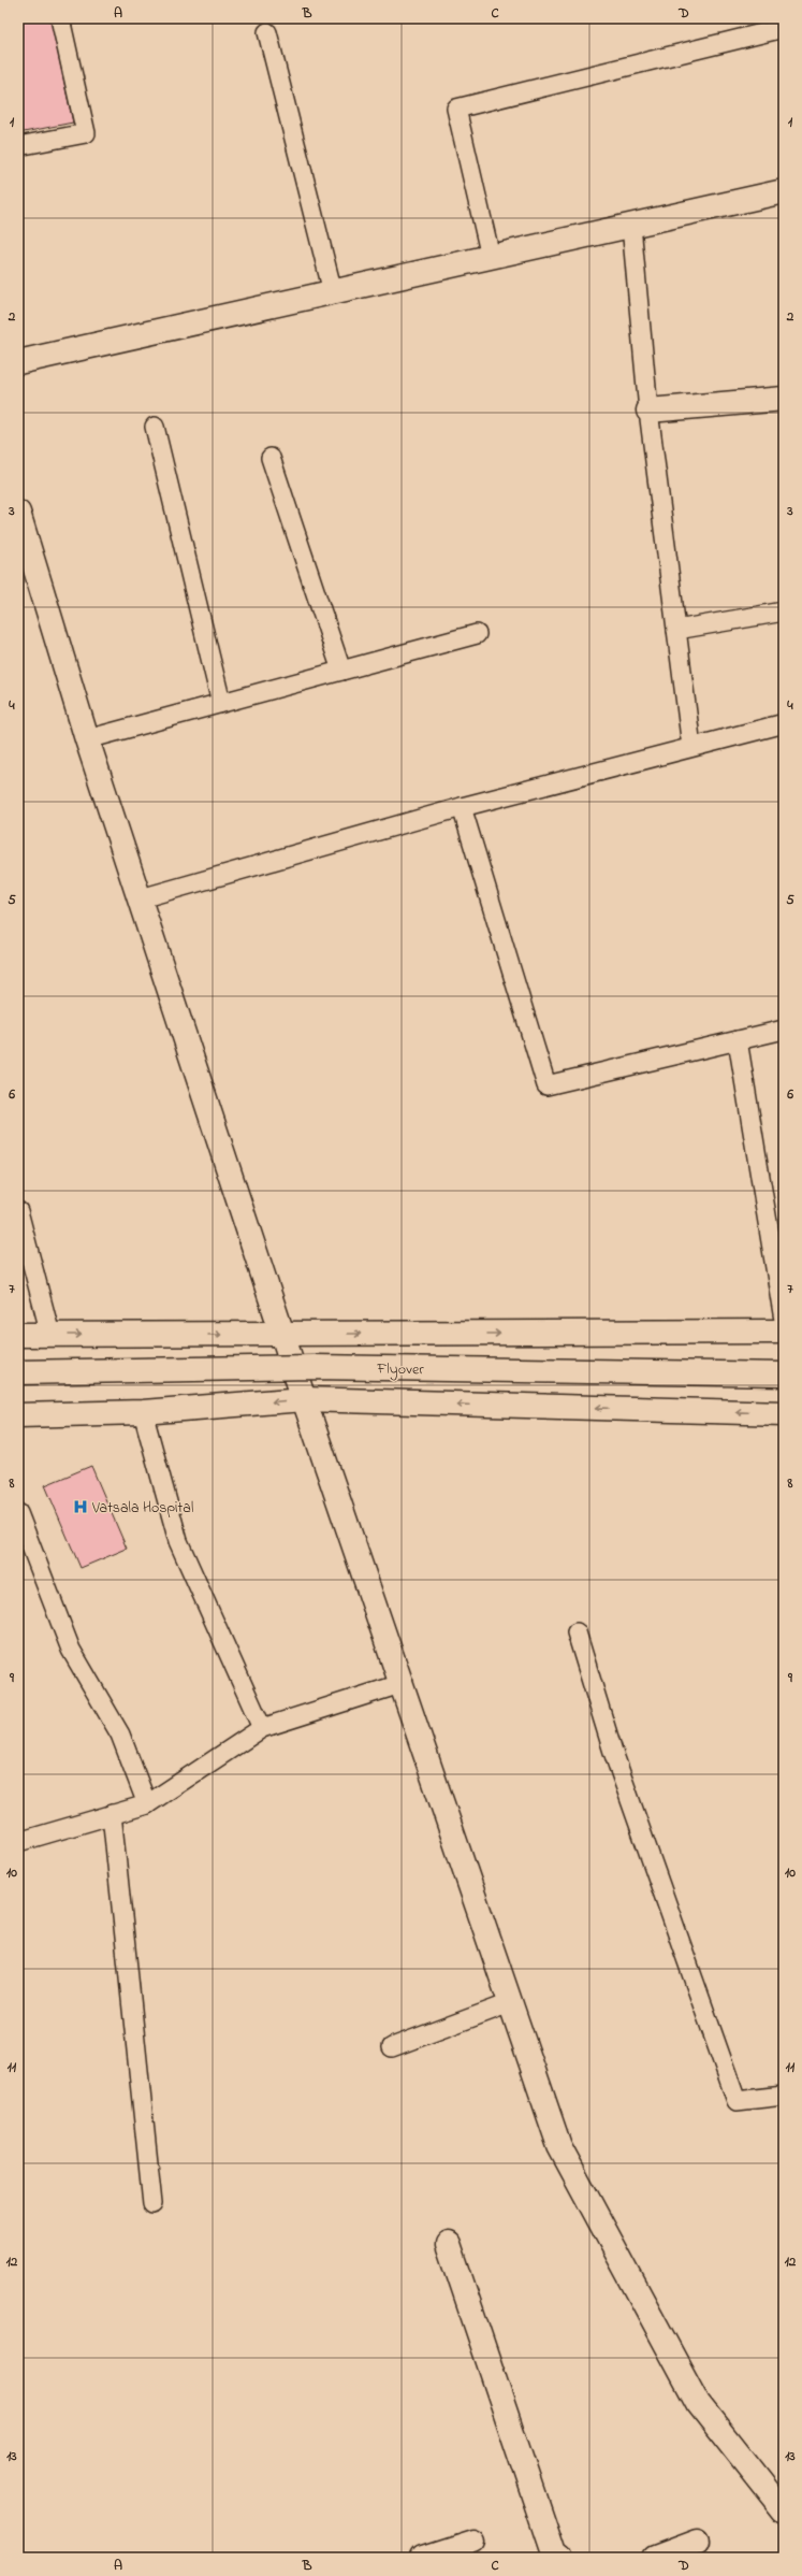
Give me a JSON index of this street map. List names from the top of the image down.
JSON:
{
  "streets": {
    "street": ["Flyover"]
  },
  "places": {
    "hospital": ["Vatsala Hospital"]
  },
  "grid": {
    "columns": [
      "A",
      "B",
      "C",
      "D"
    ],
    "rows": [
      "1",
      "2",
      "3",
      "4",
      "5",
      "6",
      "7",
      "8",
      "9",
      "10",
      "11",
      "12",
      "13"
    ]
  }
}
